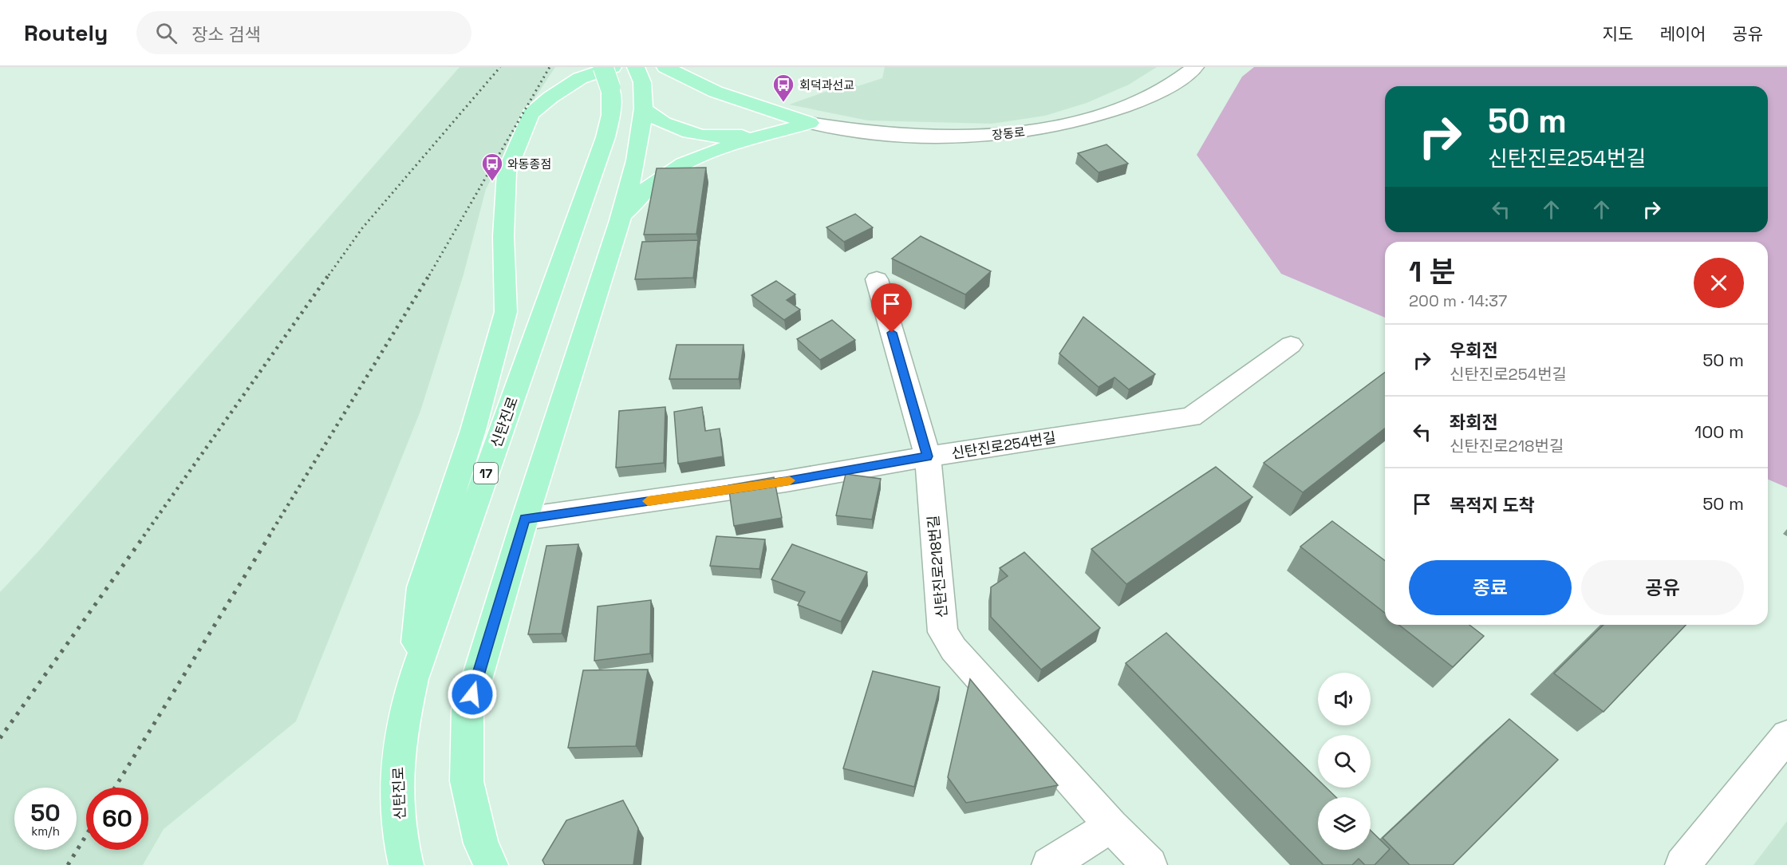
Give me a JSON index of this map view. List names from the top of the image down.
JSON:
{
  "streets": {
    "main road": ["신탄진로", "17"],
    "street": ["장동로", "신탄진로254번길", "신탄진로218번길"]
  },
  "crossings": [
    ["신탄진로254번길", "신탄진로218번길"]
  ],
  "places": {
    "bus stop": ["회덕과선교", "와동종점"]
  },
  "page": {
    "header": "Routely",
    "search": "장소 검색",
    "nav": ["지도", "레이어", "공유"],
    "turn": ["50 m", "신탄진로254번길"],
    "heading": ["1 분", "200 m · 14:37"],
    "list": [
      {
        "name": "우회전",
        "note": "신탄진로254번길",
        "value": "50 m"
      },
      {
        "name": "좌회전",
        "note": "신탄진로218번길",
        "value": "100 m"
      },
      {
        "name": "목적지 도착",
        "value": "50 m"
      }
    ],
    "buttons": ["종료", "공유"],
    "speed": "50 km/h",
    "limit": "60"
  }
}
